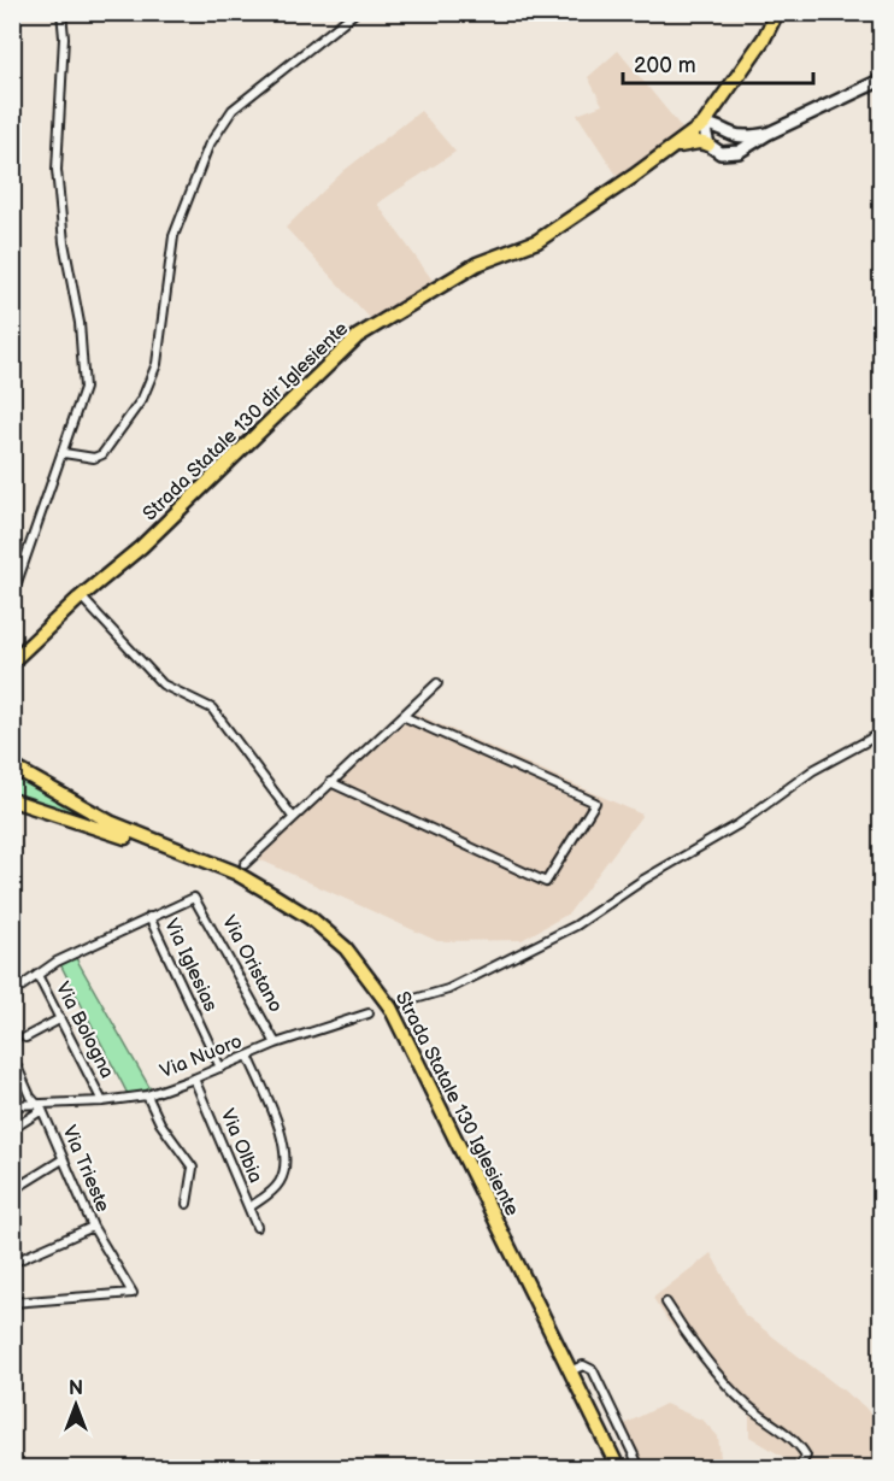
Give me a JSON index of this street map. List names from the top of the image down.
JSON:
{
  "streets": {
    "main road": ["Strada Statale 130 dir Iglesiente", "Strada Statale 130 Iglesiente"],
    "street": [
      "Via Oristano",
      "Via Iglesias",
      "Via Bologna",
      "Via Nuoro",
      "Via Olbia",
      "Via Trieste"
    ]
  },
  "crossings": [
    ["Via Oristano", "Via Iglesias"],
    ["Via Oristano", "Via Nuoro"],
    ["Via Iglesias", "Via Nuoro"],
    ["Via Bologna", "Via Nuoro"],
    ["Via Nuoro", "Via Olbia"],
    ["Via Nuoro", "Via Trieste"]
  ],
  "scale_bar": "200 m",
  "north": "top"
}
